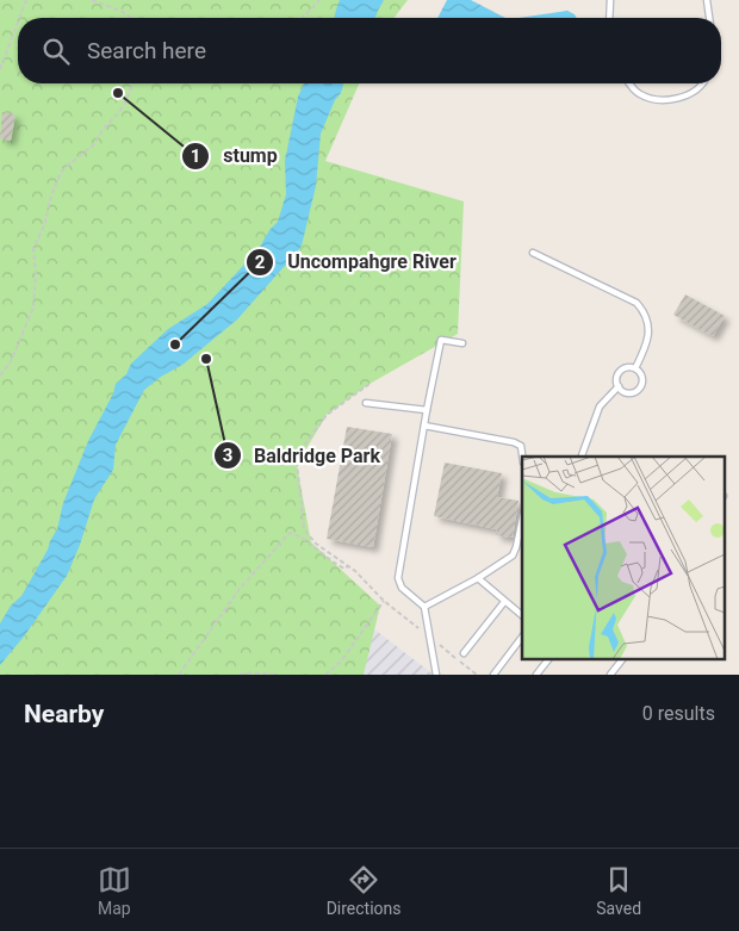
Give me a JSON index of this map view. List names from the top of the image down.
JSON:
{
  "places": ["stump", "Uncompahgre River", "Baldridge Park"],
  "page": {
    "search": "Search here",
    "heading": ["Nearby", "0 results"],
    "nav": ["Map", "Directions", "Saved"]
  }
}
